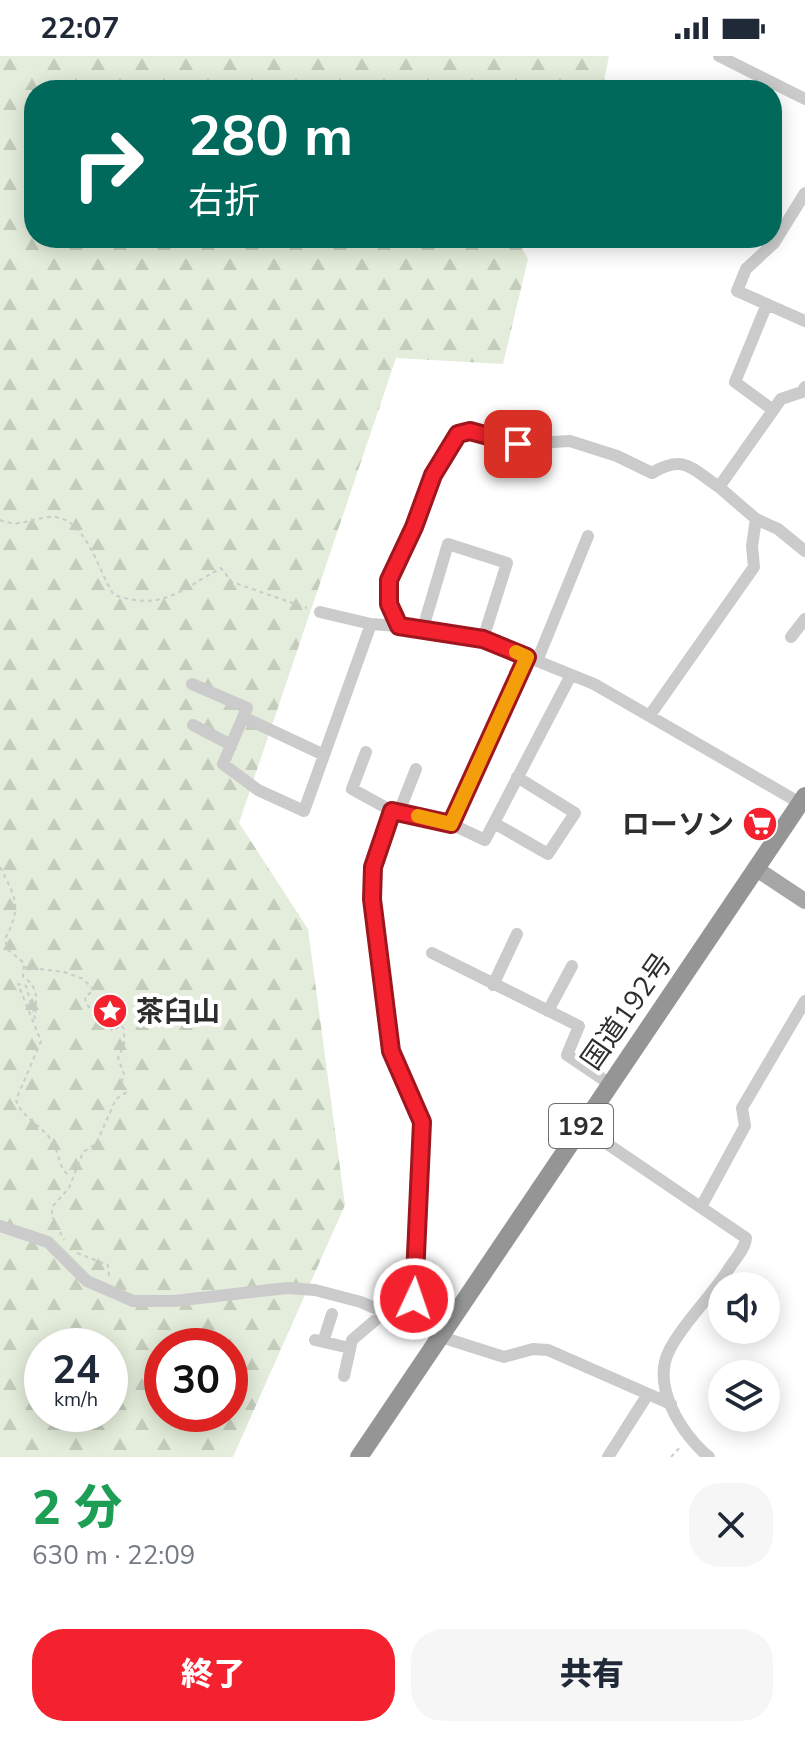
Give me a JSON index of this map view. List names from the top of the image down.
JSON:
{
  "streets": {
    "highway": ["国道192号", "192"]
  },
  "places": {
    "supermarket": ["ローソン"],
    "place": ["茶臼山"]
  },
  "page": {
    "status": "22:07",
    "turn": ["280 m", "右折"],
    "speed": "24 km/h",
    "limit": "30",
    "heading": ["2 分", "630 m · 22:09"],
    "buttons": ["終了", "共有"]
  }
}
